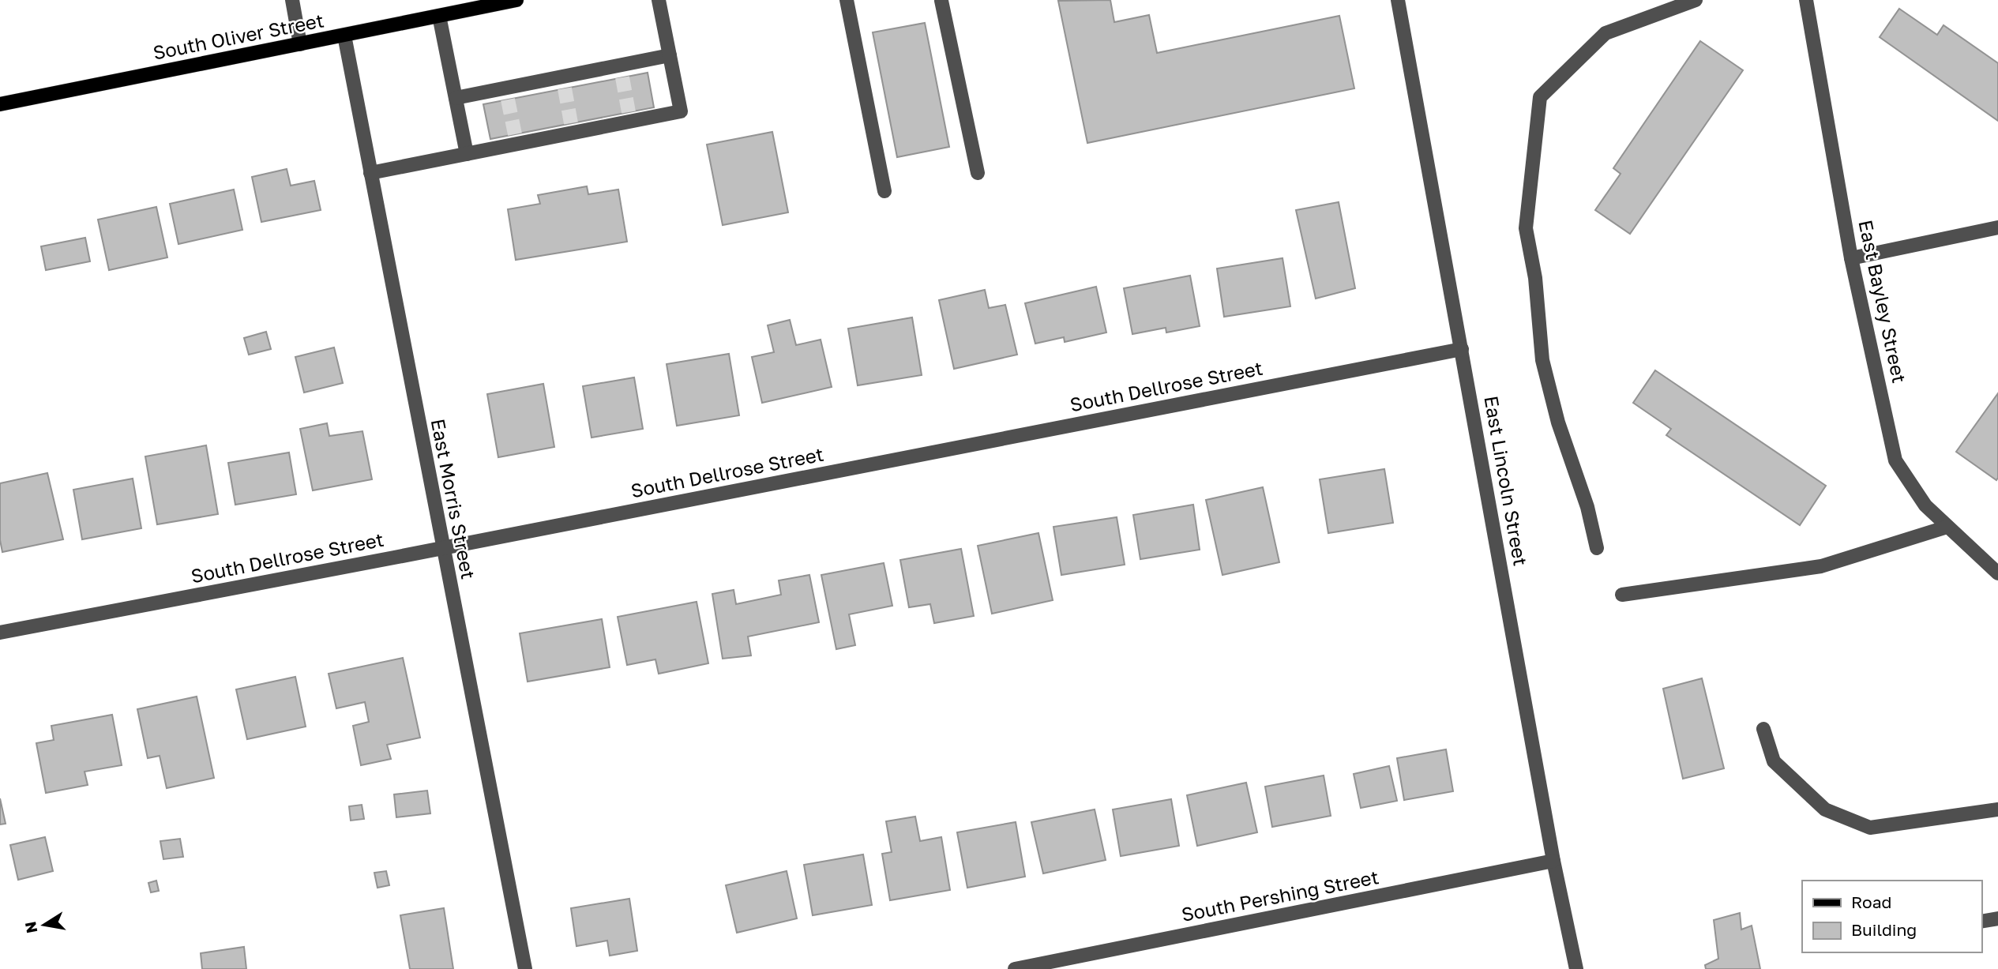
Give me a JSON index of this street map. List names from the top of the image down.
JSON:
{
  "streets": {
    "main road": ["South Oliver Street"],
    "street": [
      "East Bayley Street",
      "South Dellrose Street",
      "East Lincoln Street",
      "East Morris Street",
      "South Pershing Street"
    ]
  },
  "crossings": [
    ["South Oliver Street", "East Morris Street"],
    ["South Dellrose Street", "East Lincoln Street"],
    ["South Dellrose Street", "East Morris Street"],
    ["East Lincoln Street", "South Pershing Street"]
  ],
  "legend": ["Road", "Building"],
  "north": "left"
}
